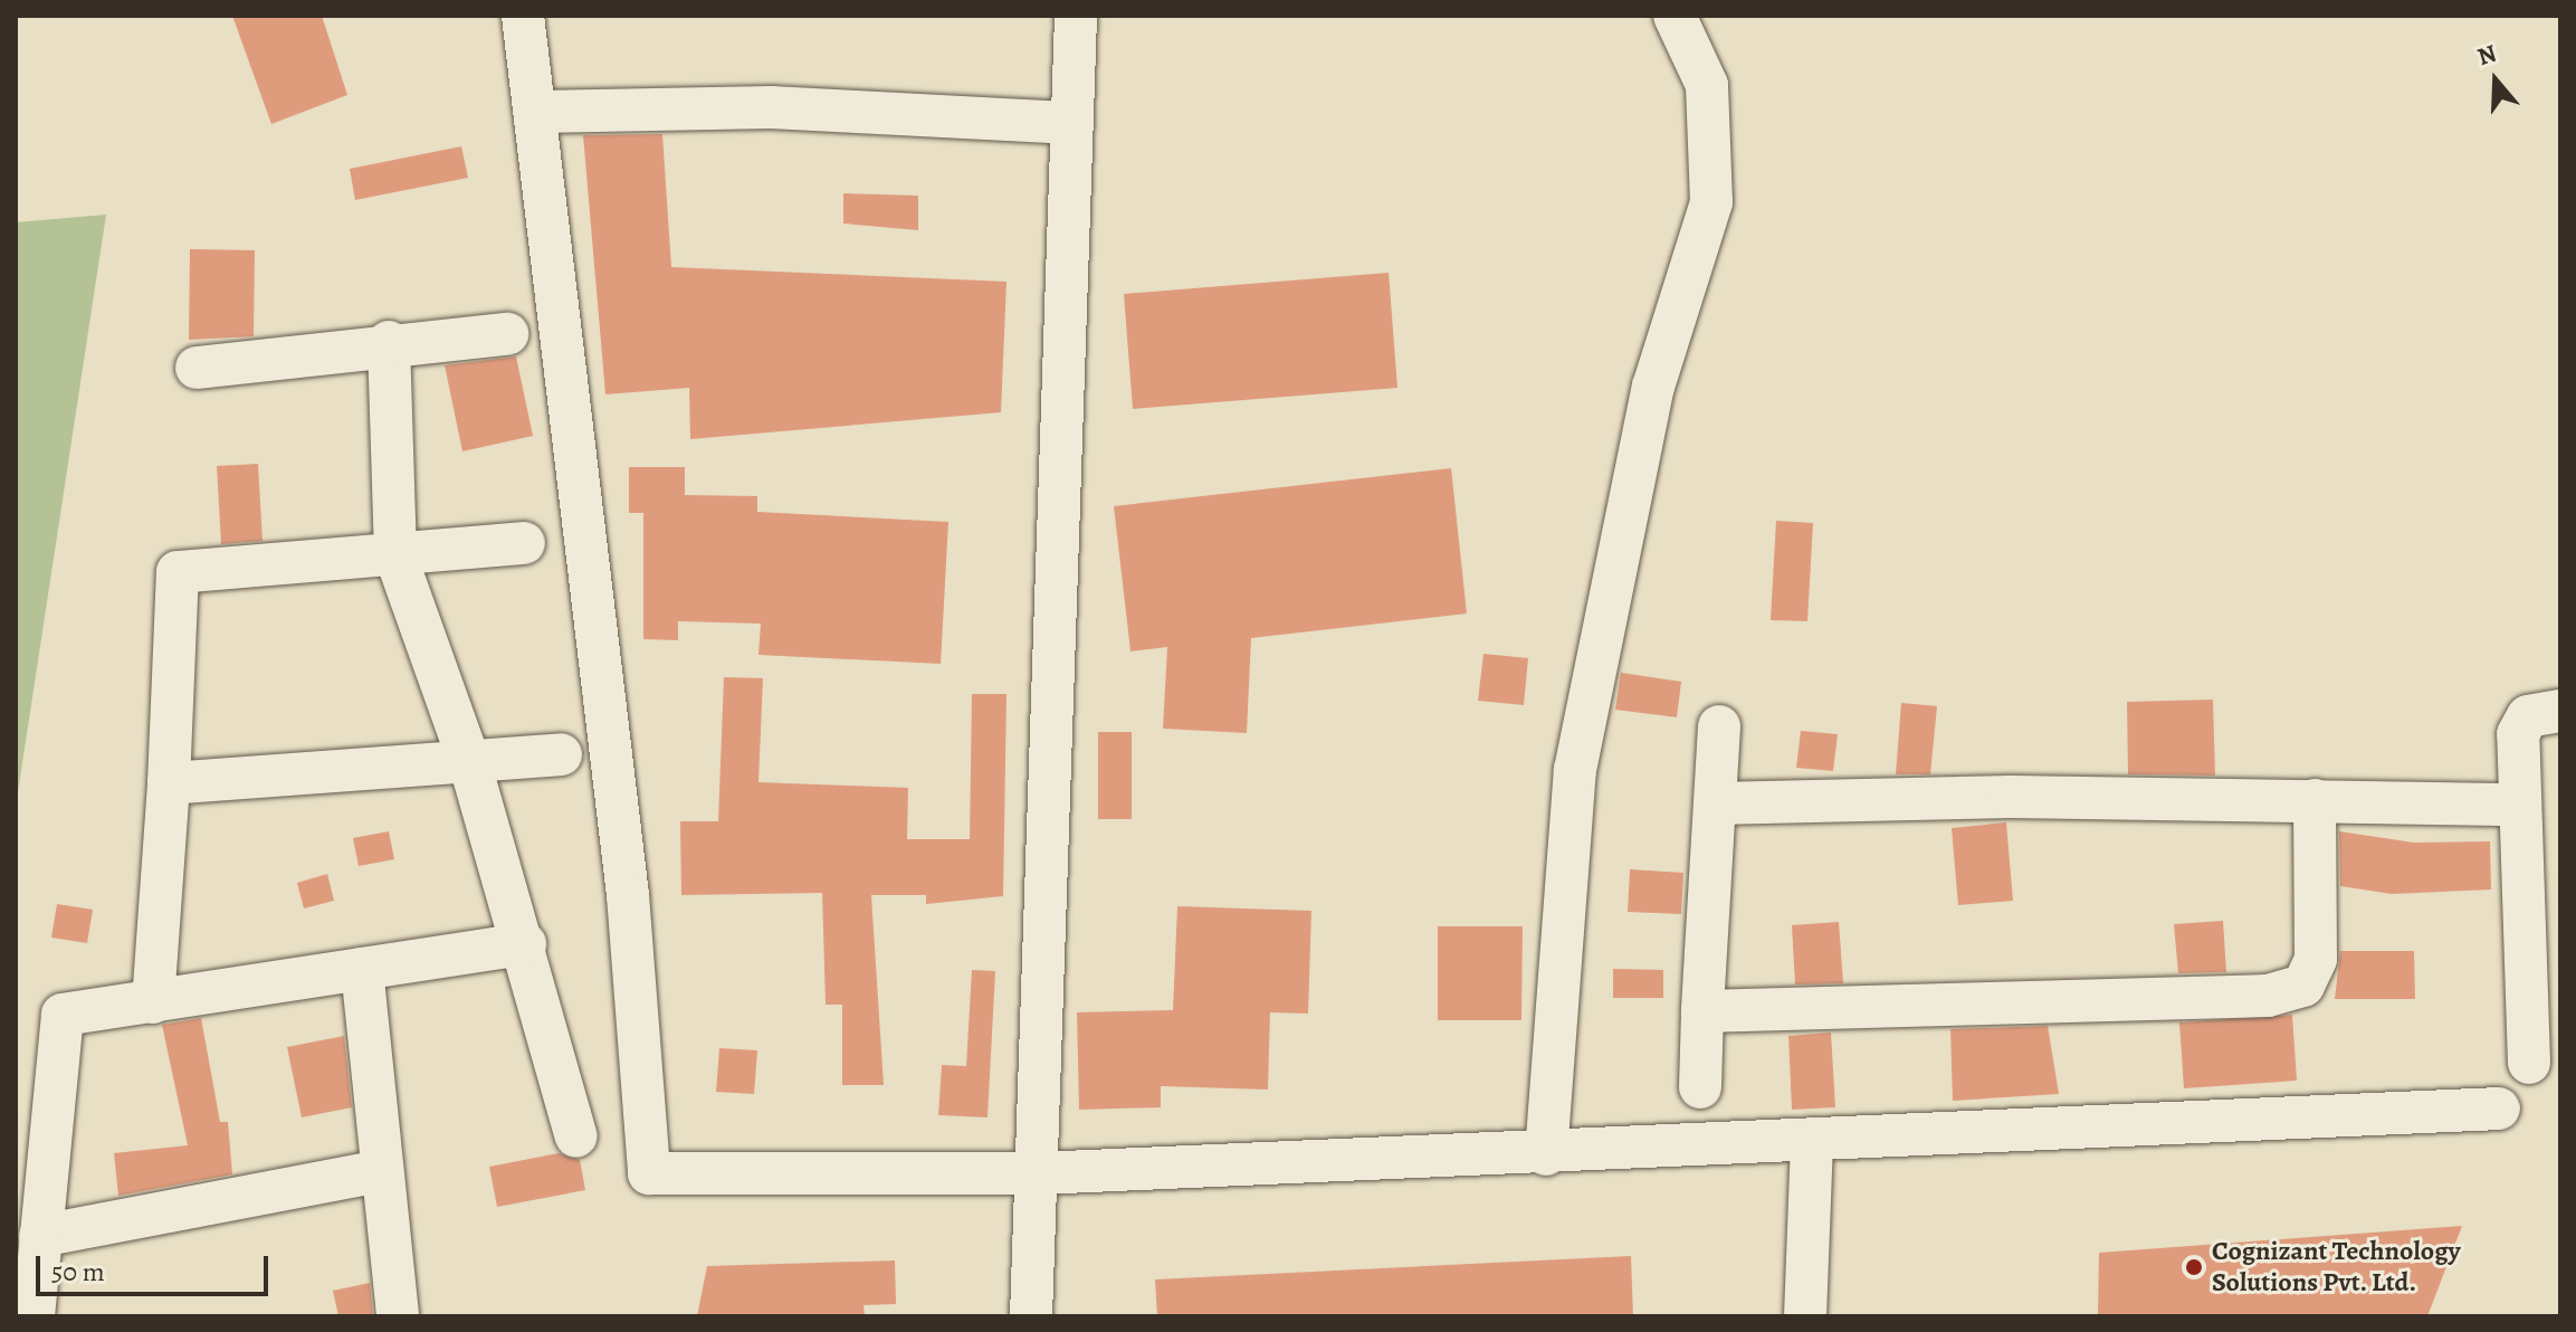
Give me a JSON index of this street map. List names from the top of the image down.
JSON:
{
  "places": ["Cognizant Technology Solutions Pvt. Ltd."],
  "scale_bar": "50 m",
  "north": "top"
}
